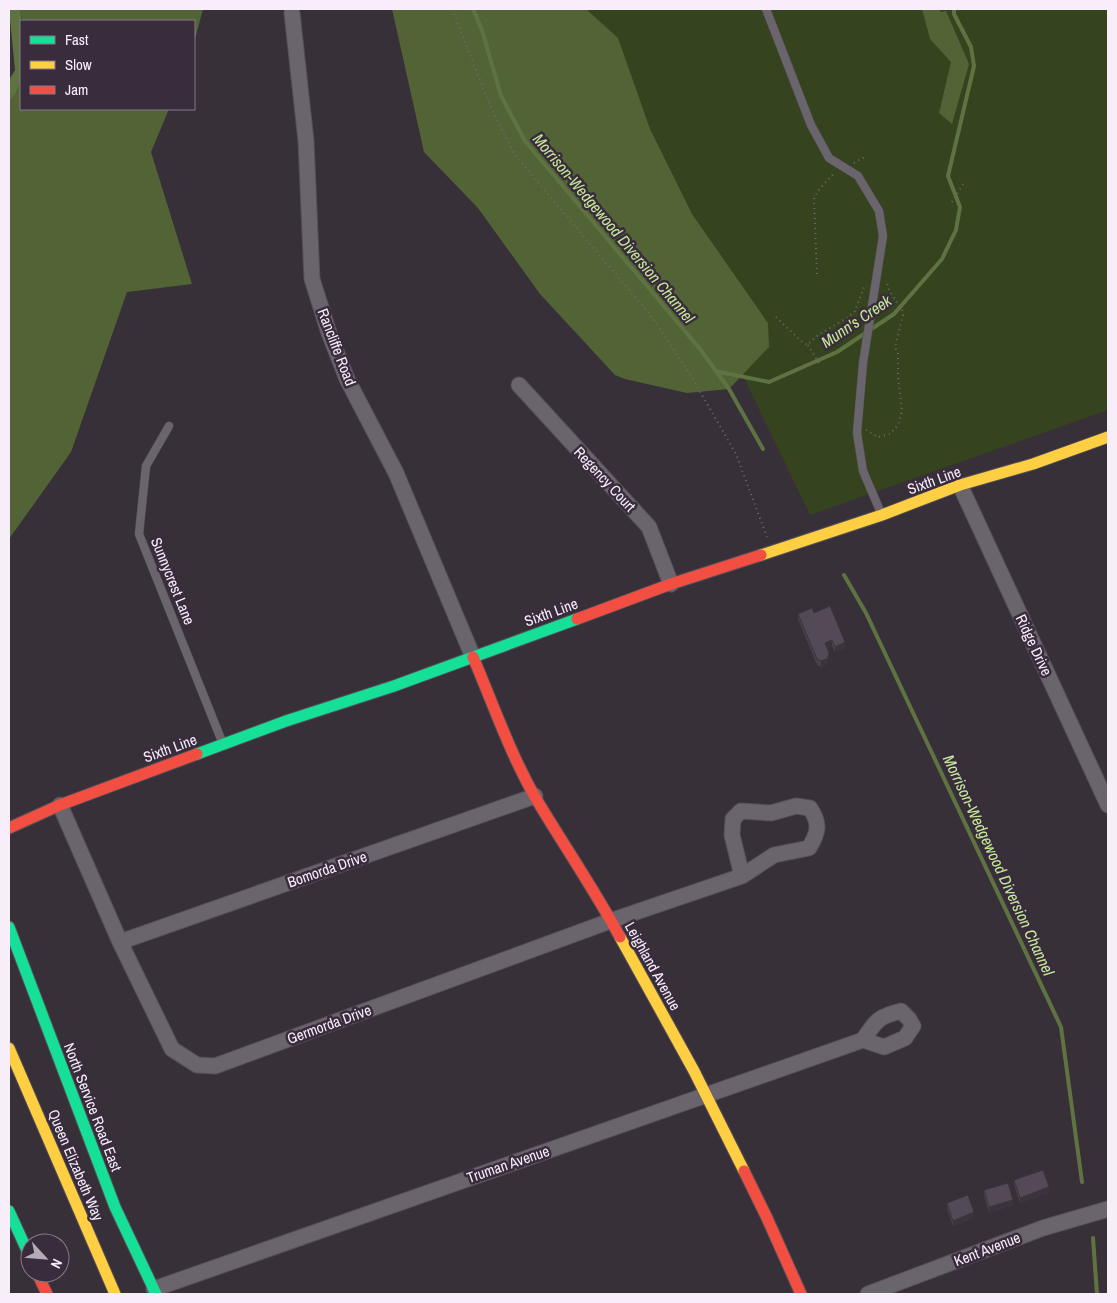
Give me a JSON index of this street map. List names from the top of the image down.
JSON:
{
  "streets": {
    "main road": [
      "Sixth Line",
      "Leighland Avenue",
      "North Service Road East",
      "Queen Elizabeth Way"
    ],
    "street": [
      "Rancliffe Road",
      "Regency Court",
      "Ridge Drive",
      "Bomorda Drive",
      "Germorda Drive",
      "Truman Avenue",
      "Kent Avenue"
    ],
    "lane": ["Sunnycrest Lane"]
  },
  "crossings": [
    ["Rancliffe Road", "Sixth Line"],
    ["Rancliffe Road", "Leighland Avenue"],
    ["Regency Court", "Sixth Line"],
    ["Sixth Line", "Sunnycrest Lane"],
    ["Sixth Line", "Ridge Drive"],
    ["Sixth Line", "Leighland Avenue"],
    ["Sixth Line", "Germorda Drive"],
    ["Bomorda Drive", "Leighland Avenue"],
    ["Bomorda Drive", "Germorda Drive"],
    ["Leighland Avenue", "Germorda Drive"],
    ["Leighland Avenue", "Truman Avenue"],
    ["North Service Road East", "Truman Avenue"]
  ],
  "water": ["Morrison-Wedgewood Diversion Channel", "Munn's Creek"],
  "legend": ["Fast", "Slow", "Jam"],
  "north": "bottom right"
}
